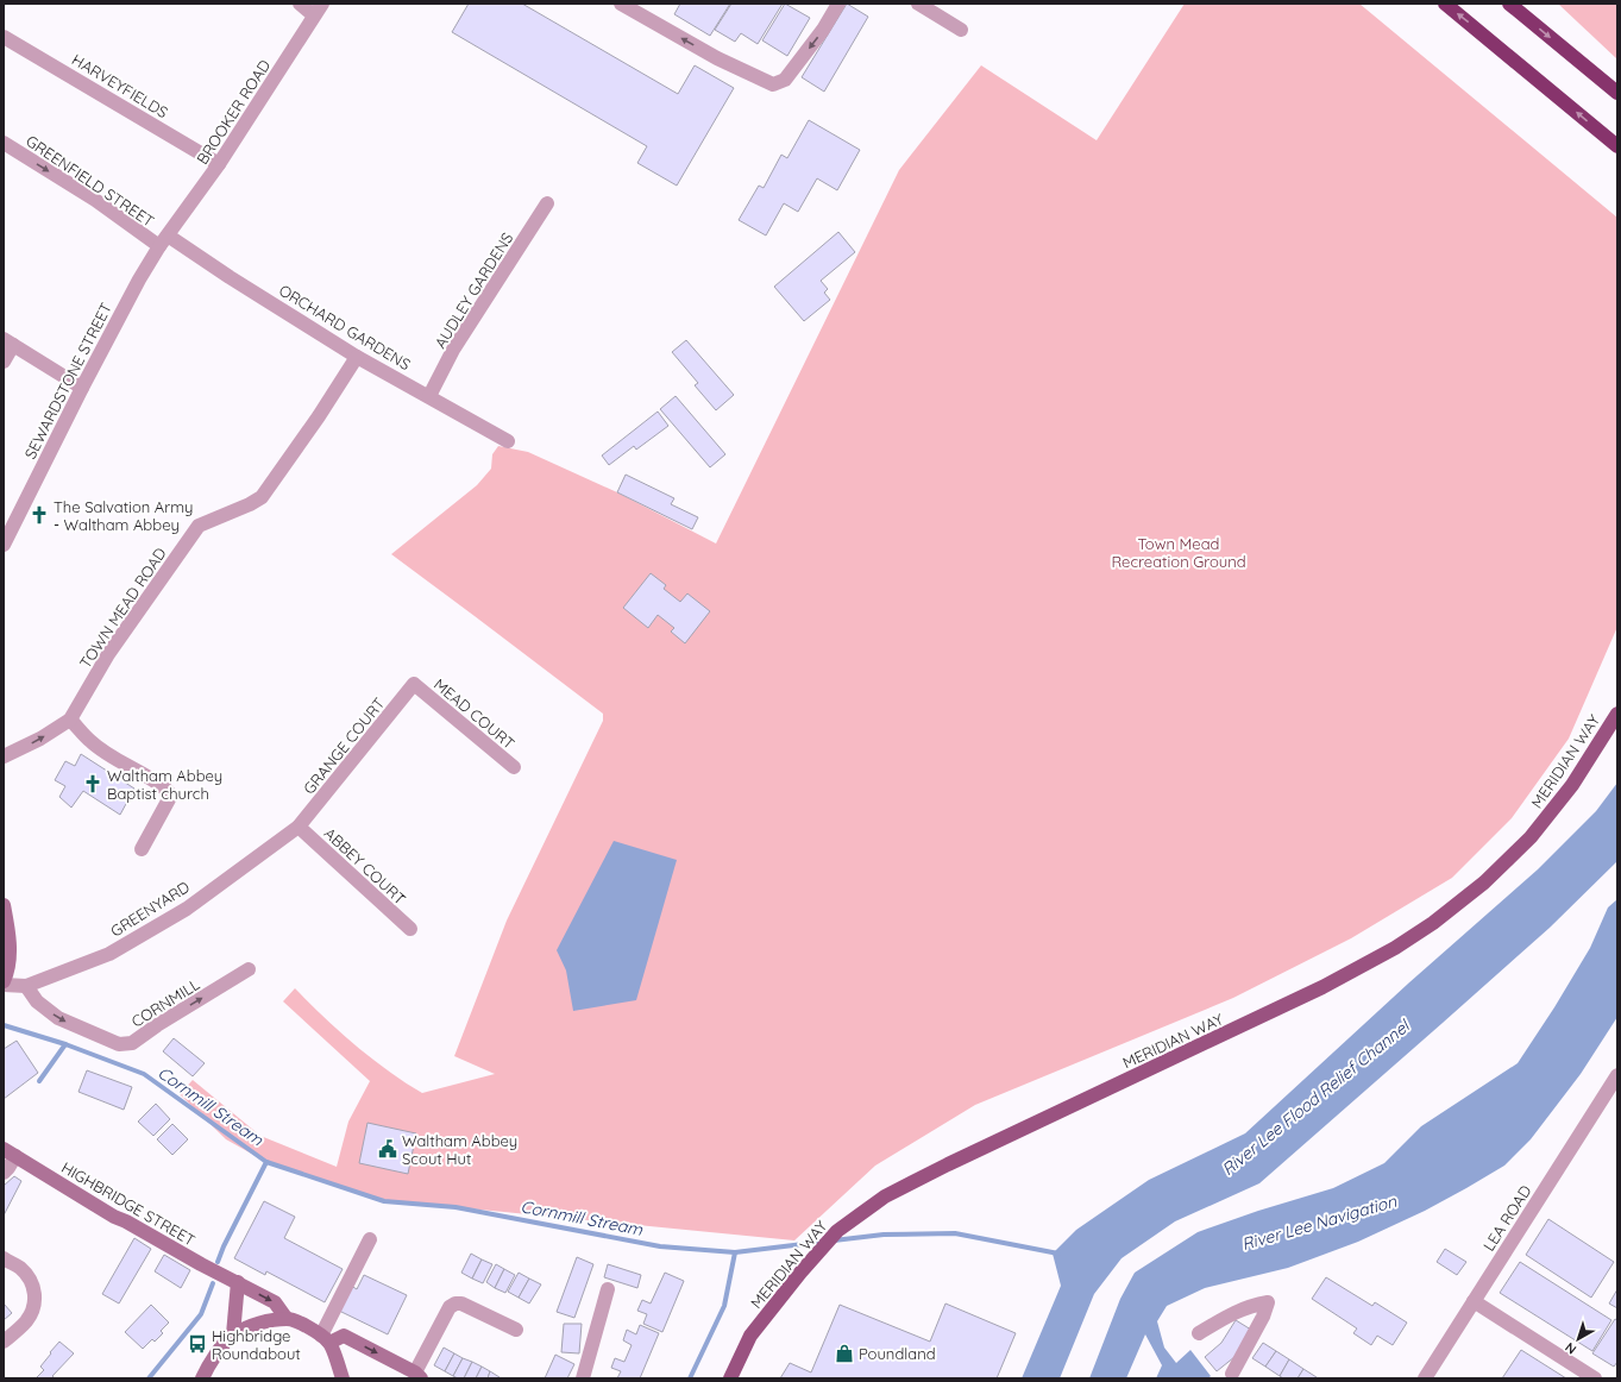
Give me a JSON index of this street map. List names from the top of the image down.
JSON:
{
  "streets": {
    "main road": ["MERIDIAN WAY"],
    "street": [
      "HARVEYFIELDS",
      "BROOKER ROAD",
      "GREENFIELD STREET",
      "AUDLEY GARDENS",
      "ORCHARD GARDENS",
      "SEWARDSTONE STREET",
      "TOWN MEAD ROAD",
      "MEAD COURT",
      "GRANGE COURT",
      "ABBEY COURT",
      "GREENYARD",
      "CORNMILL",
      "HIGHBRIDGE STREET",
      "LEA ROAD"
    ]
  },
  "crossings": [
    ["HARVEYFIELDS", "BROOKER ROAD"],
    ["BROOKER ROAD", "GREENFIELD STREET"],
    ["BROOKER ROAD", "ORCHARD GARDENS"],
    ["BROOKER ROAD", "SEWARDSTONE STREET"],
    ["GREENFIELD STREET", "ORCHARD GARDENS"],
    ["GREENFIELD STREET", "SEWARDSTONE STREET"],
    ["AUDLEY GARDENS", "ORCHARD GARDENS"],
    ["ORCHARD GARDENS", "SEWARDSTONE STREET"],
    ["ORCHARD GARDENS", "TOWN MEAD ROAD"],
    ["MEAD COURT", "GRANGE COURT"],
    ["GRANGE COURT", "ABBEY COURT"],
    ["GRANGE COURT", "GREENYARD"],
    ["ABBEY COURT", "GREENYARD"],
    ["GREENYARD", "CORNMILL"]
  ],
  "one_way": ["GREENFIELD STREET", "CORNMILL"],
  "water": ["River Lee Flood Relief Channel", "Cornmill Stream", "River Lee Navigation"],
  "parks": ["Town Mead Recreation Ground"],
  "places": {
    "church": ["The Salvation Army - Waltham Abbey", "Waltham Abbey Baptist church"],
    "public building": ["Waltham Abbey Scout Hut"],
    "bus stop": ["Highbridge Roundabout"],
    "shop": ["Poundland"]
  },
  "north": "bottom left"
}
